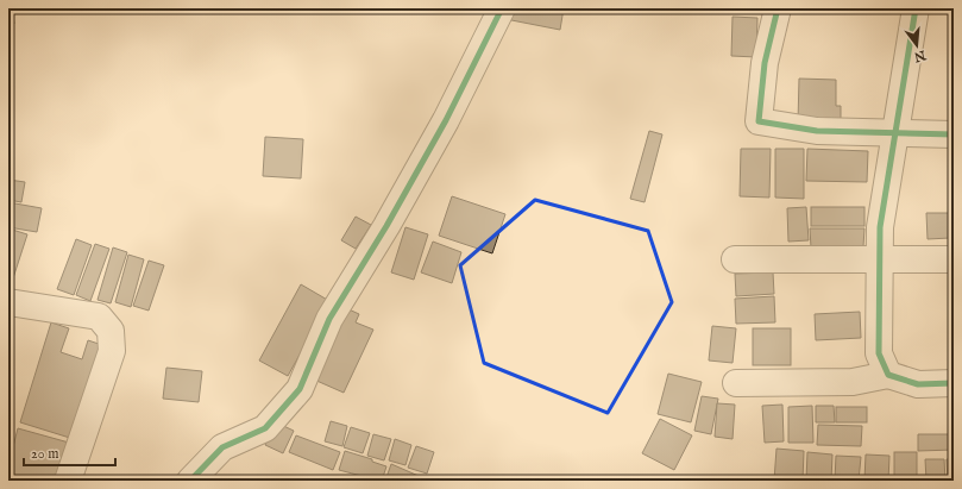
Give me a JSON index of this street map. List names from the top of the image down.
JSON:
{
  "scale_bar": "20 m",
  "north": "bottom"
}
